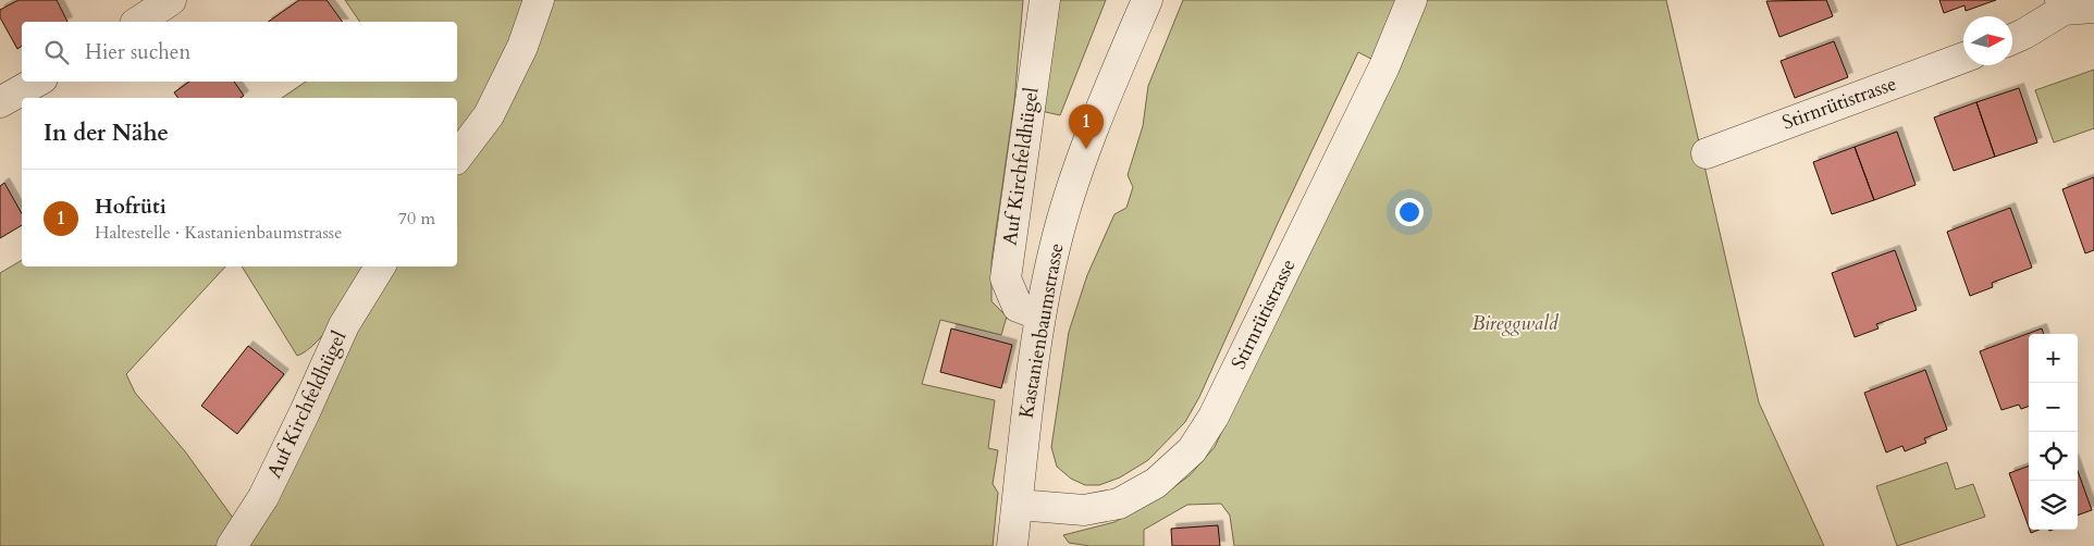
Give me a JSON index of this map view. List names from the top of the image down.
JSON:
{
  "streets": {
    "street": ["Stirnrütistrasse", "Auf Kirchfeldhügel", "Kastanienbaumstrasse"]
  },
  "crossings": [
    ["Stirnrütistrasse", "Kastanienbaumstrasse"],
    ["Auf Kirchfeldhügel", "Kastanienbaumstrasse"]
  ],
  "parks": ["Bireggwald"],
  "north": "right",
  "page": {
    "search": "Hier suchen",
    "heading": "In der Nähe",
    "pins": "1",
    "list": [
      {
        "mark": "1",
        "name": "Hofrüti",
        "note": "Haltestelle · Kastanienbaumstrasse",
        "value": "70 m"
      }
    ],
    "map_buttons": ["+", "−"]
  }
}
